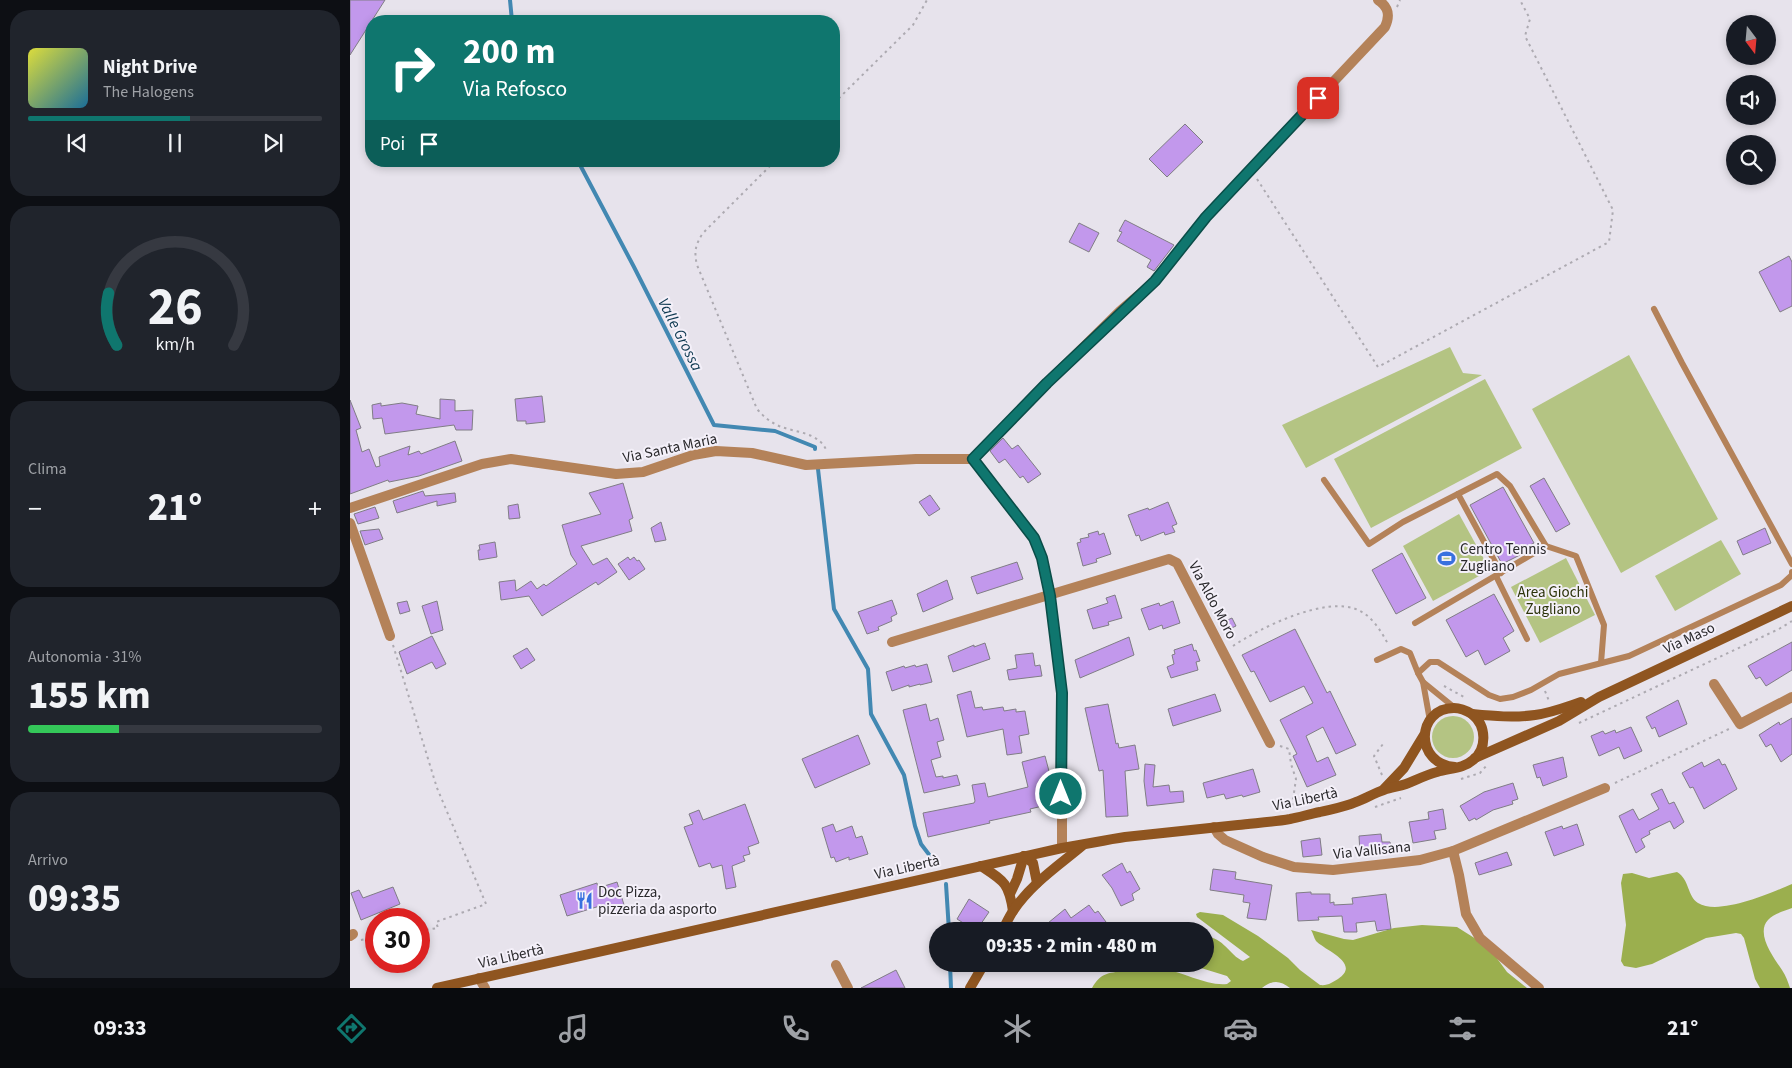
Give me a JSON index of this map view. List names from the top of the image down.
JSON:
{
  "streets": {
    "main road": ["Via Maso", "Via Libertà"],
    "street": ["Via Santa Maria", "Via Aldo Moro", "Via Vallisana"]
  },
  "crossings": [
    ["Via Libertà", "Via Vallisana"]
  ],
  "water": ["Valle Grossa"],
  "parks": ["Area Giochi Zugliano"],
  "places": {
    "sports": ["Centro Tennis Zugliano"],
    "restaurant": ["Doc Pizza, pizzeria da asporto"]
  },
  "north": "bottom",
  "page": {
    "turn": ["200 m", "Via Refosco"],
    "song": ["Night Drive", "The Halogens"],
    "then": "Poi",
    "tile": [
      "Clima",
      ["Autonomia · 31%", "155 km"],
      ["Arrivo", "09:35"]
    ],
    "heat": ["−", "21°", "+"],
    "limit": "30",
    "trip": "09:35 · 2 min · 480 m",
    "tabs": ["09:33", "21°"],
    "gauge": ["26", "km/h"]
  }
}
